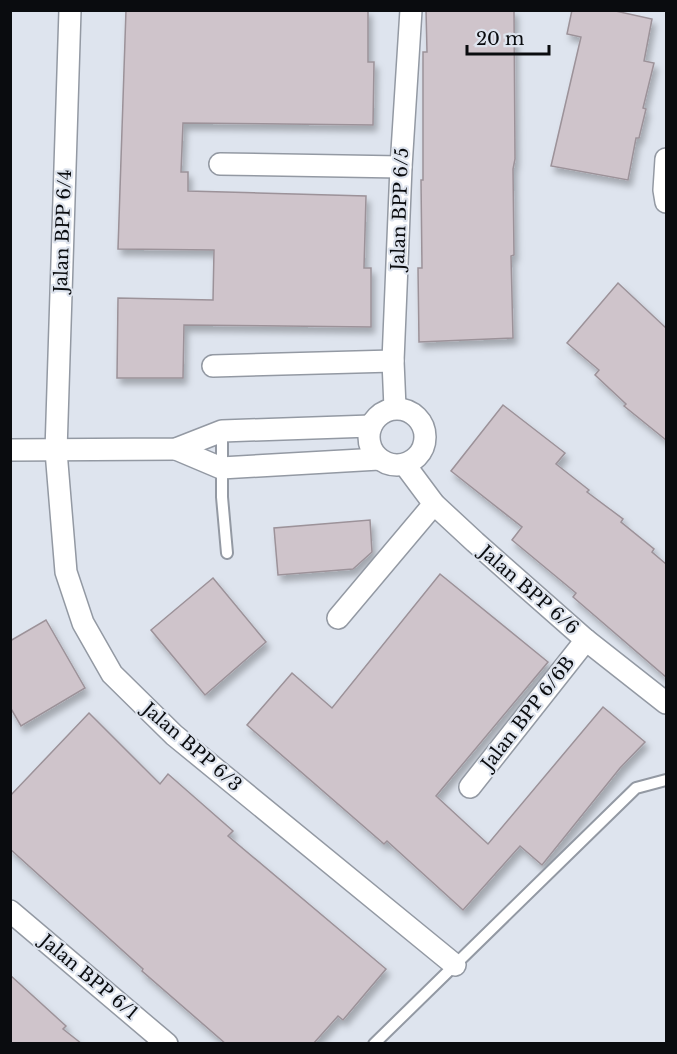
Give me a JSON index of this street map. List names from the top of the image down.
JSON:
{
  "streets": {
    "street": [
      "Jalan BPP 6/5",
      "Jalan BPP 6/4",
      "Jalan BPP 6/6",
      "Jalan BPP 6/6B",
      "Jalan BPP 6/3",
      "Jalan BPP 6/1"
    ]
  },
  "crossings": [
    ["Jalan BPP 6/5", "Jalan BPP 6/6"],
    ["Jalan BPP 6/4", "Jalan BPP 6/3"],
    ["Jalan BPP 6/6", "Jalan BPP 6/6B"]
  ],
  "scale_bar": "20 m"
}
